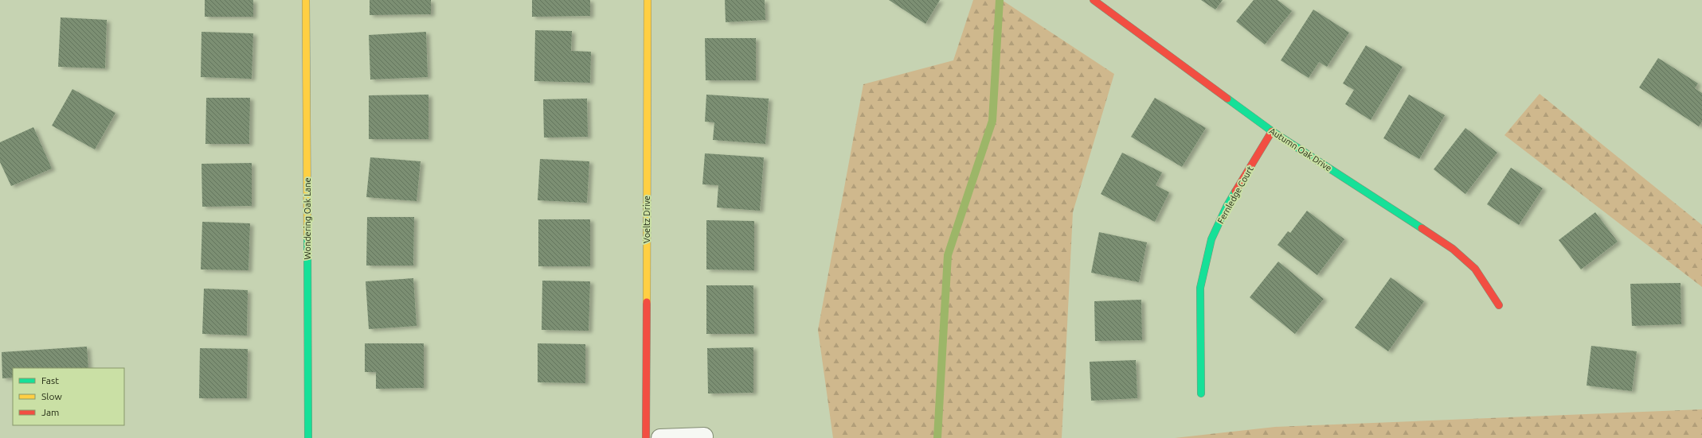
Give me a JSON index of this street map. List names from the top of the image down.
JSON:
{
  "streets": {
    "street": [
      "Autumn Oak Drive",
      "Fernledge Court",
      "Wondering Oak Lane",
      "Voeltz Drive"
    ]
  },
  "crossings": [
    ["Autumn Oak Drive", "Fernledge Court"]
  ],
  "legend": ["Fast", "Slow", "Jam"]
}
